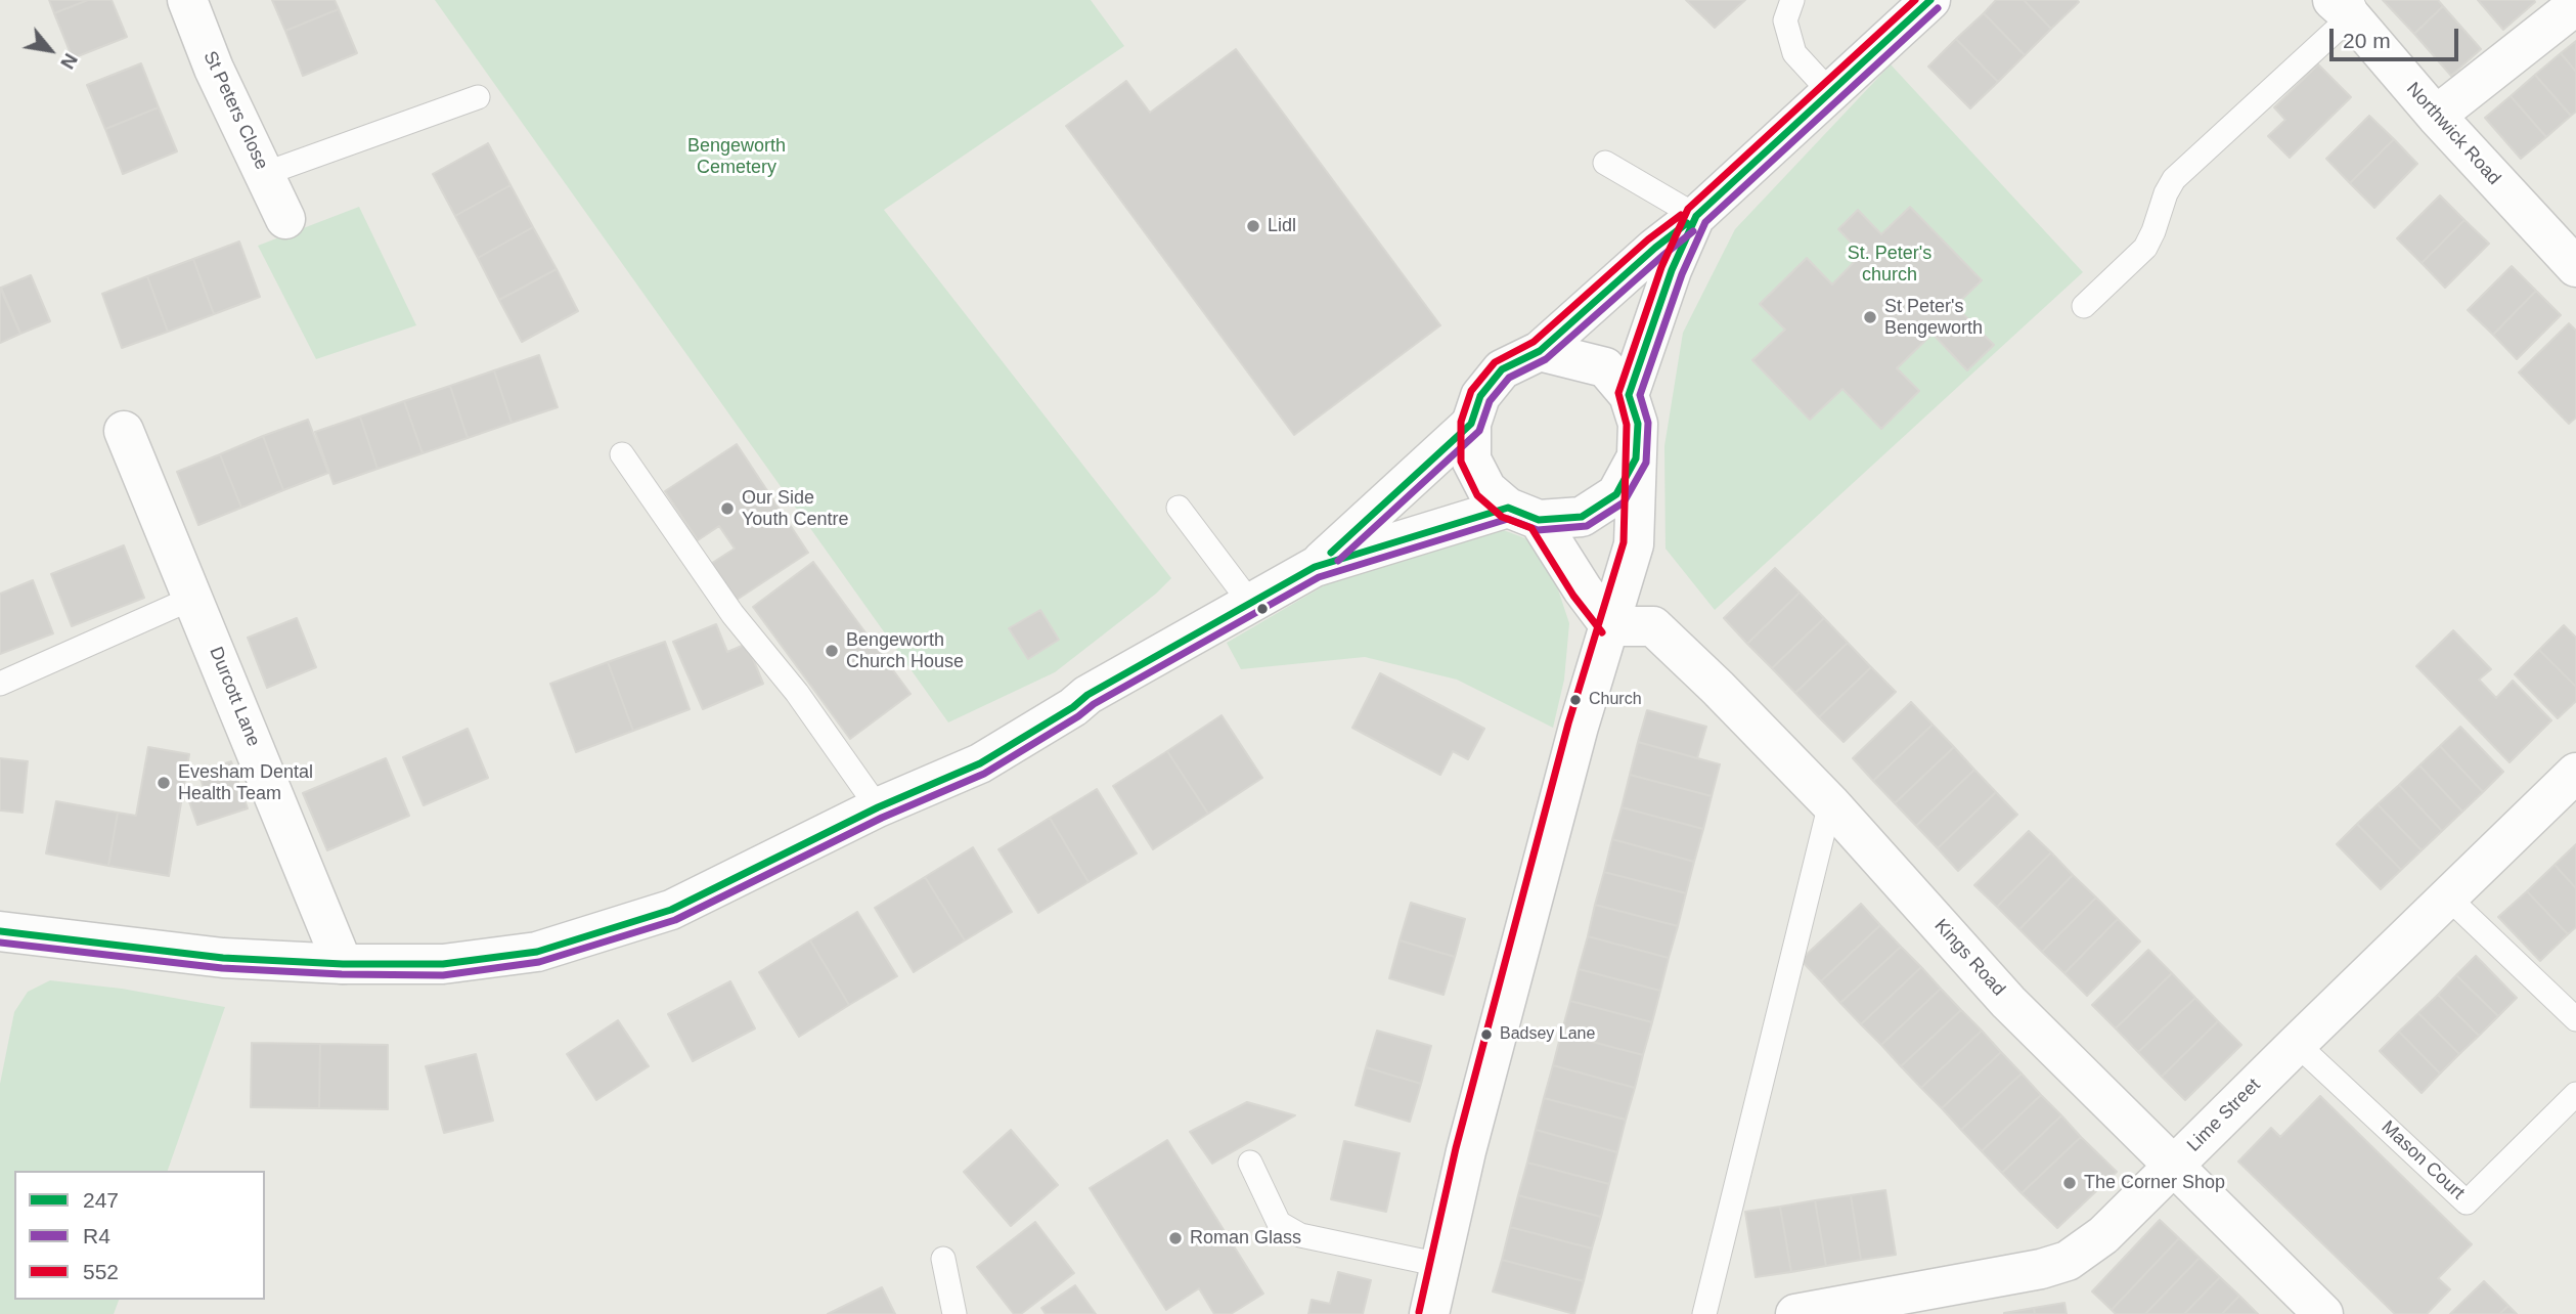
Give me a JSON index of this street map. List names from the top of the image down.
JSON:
{
  "streets": {
    "street": [
      "St Peters Close",
      "Northwick Road",
      "Durcott Lane",
      "Kings Road",
      "Lime Street"
    ],
    "lane": ["Mason Court"]
  },
  "crossings": [
    ["Kings Road", "Lime Street"],
    ["Lime Street", "Mason Court"]
  ],
  "parks": ["Bengeworth Cemetery", "St. Peter's church"],
  "places": [
    "Lidl",
    "St Peter's Bengeworth",
    "Our Side Youth Centre",
    "Bengeworth Church House",
    "Church",
    "Evesham Dental Health Team",
    "Badsey Lane",
    "The Corner Shop",
    "Roman Glass"
  ],
  "lines": ["transit line 247", "transit line 552", "transit line R4"],
  "legend": ["247", "R4", "552"],
  "scale_bar": "20 m",
  "north": "bottom right"
}
